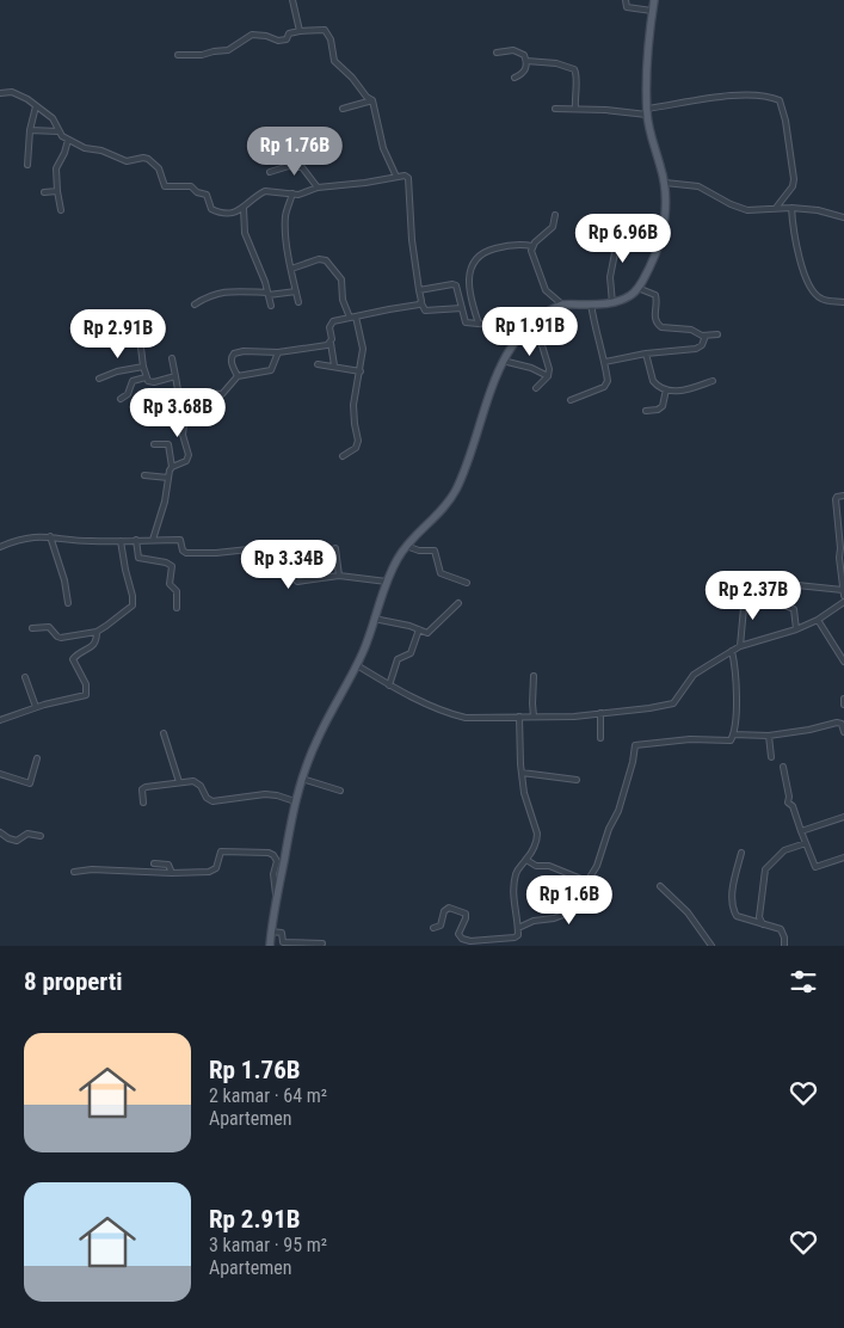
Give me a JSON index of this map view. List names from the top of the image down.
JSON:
{
  "page": {
    "price": [
      "Rp 1.76B",
      "Rp 6.96B",
      "Rp 1.91B",
      "Rp 2.91B",
      "Rp 3.68B",
      "Rp 3.34B",
      "Rp 2.37B",
      "Rp 1.6B"
    ],
    "heading": "8 properti",
    "list": [
      {
        "name": "Rp 1.76B",
        "note": "2 kamar · 64 m² · Apartemen"
      },
      {
        "name": "Rp 2.91B",
        "note": "3 kamar · 95 m² · Apartemen"
      }
    ]
  }
}
